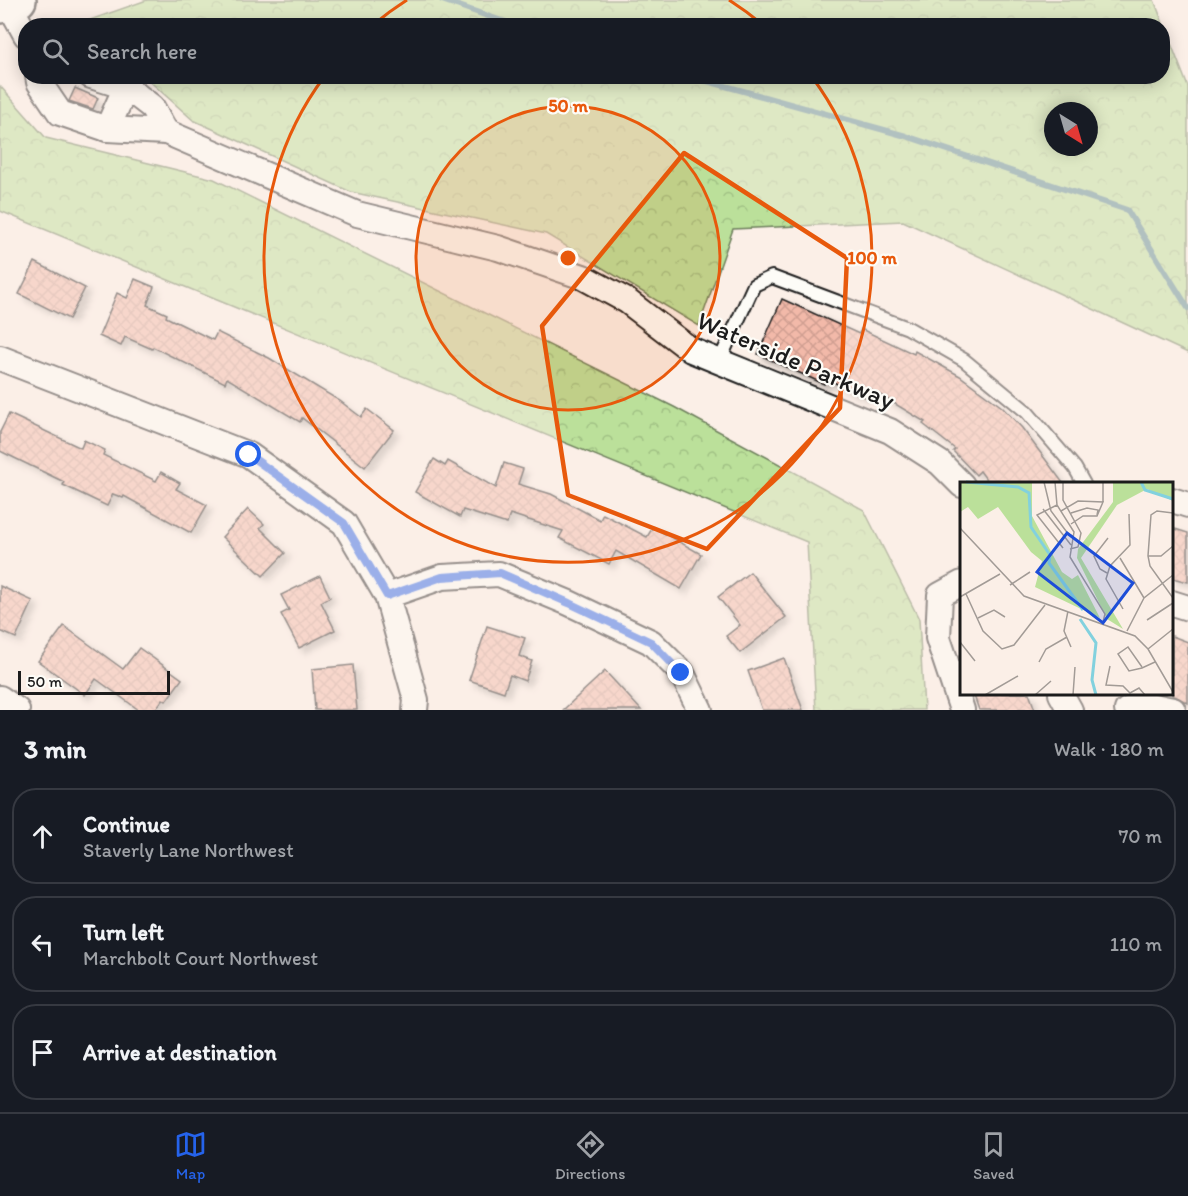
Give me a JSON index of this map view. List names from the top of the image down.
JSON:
{
  "streets": {
    "street": ["Waterside Parkway"]
  },
  "scale_bar": "50 m",
  "north": "bottom right",
  "page": {
    "search": "Search here",
    "scale": "50 m",
    "heading": ["3 min", "Walk · 180 m"],
    "list": [
      ["Continue", "Staverly Lane Northwest", "70 m"],
      ["Turn left", "Marchbolt Court Northwest", "110 m"],
      "Arrive at destination"
    ],
    "nav": ["Map", "Directions", "Saved"]
  },
  "rings": ["50 m", "100 m"]
}
